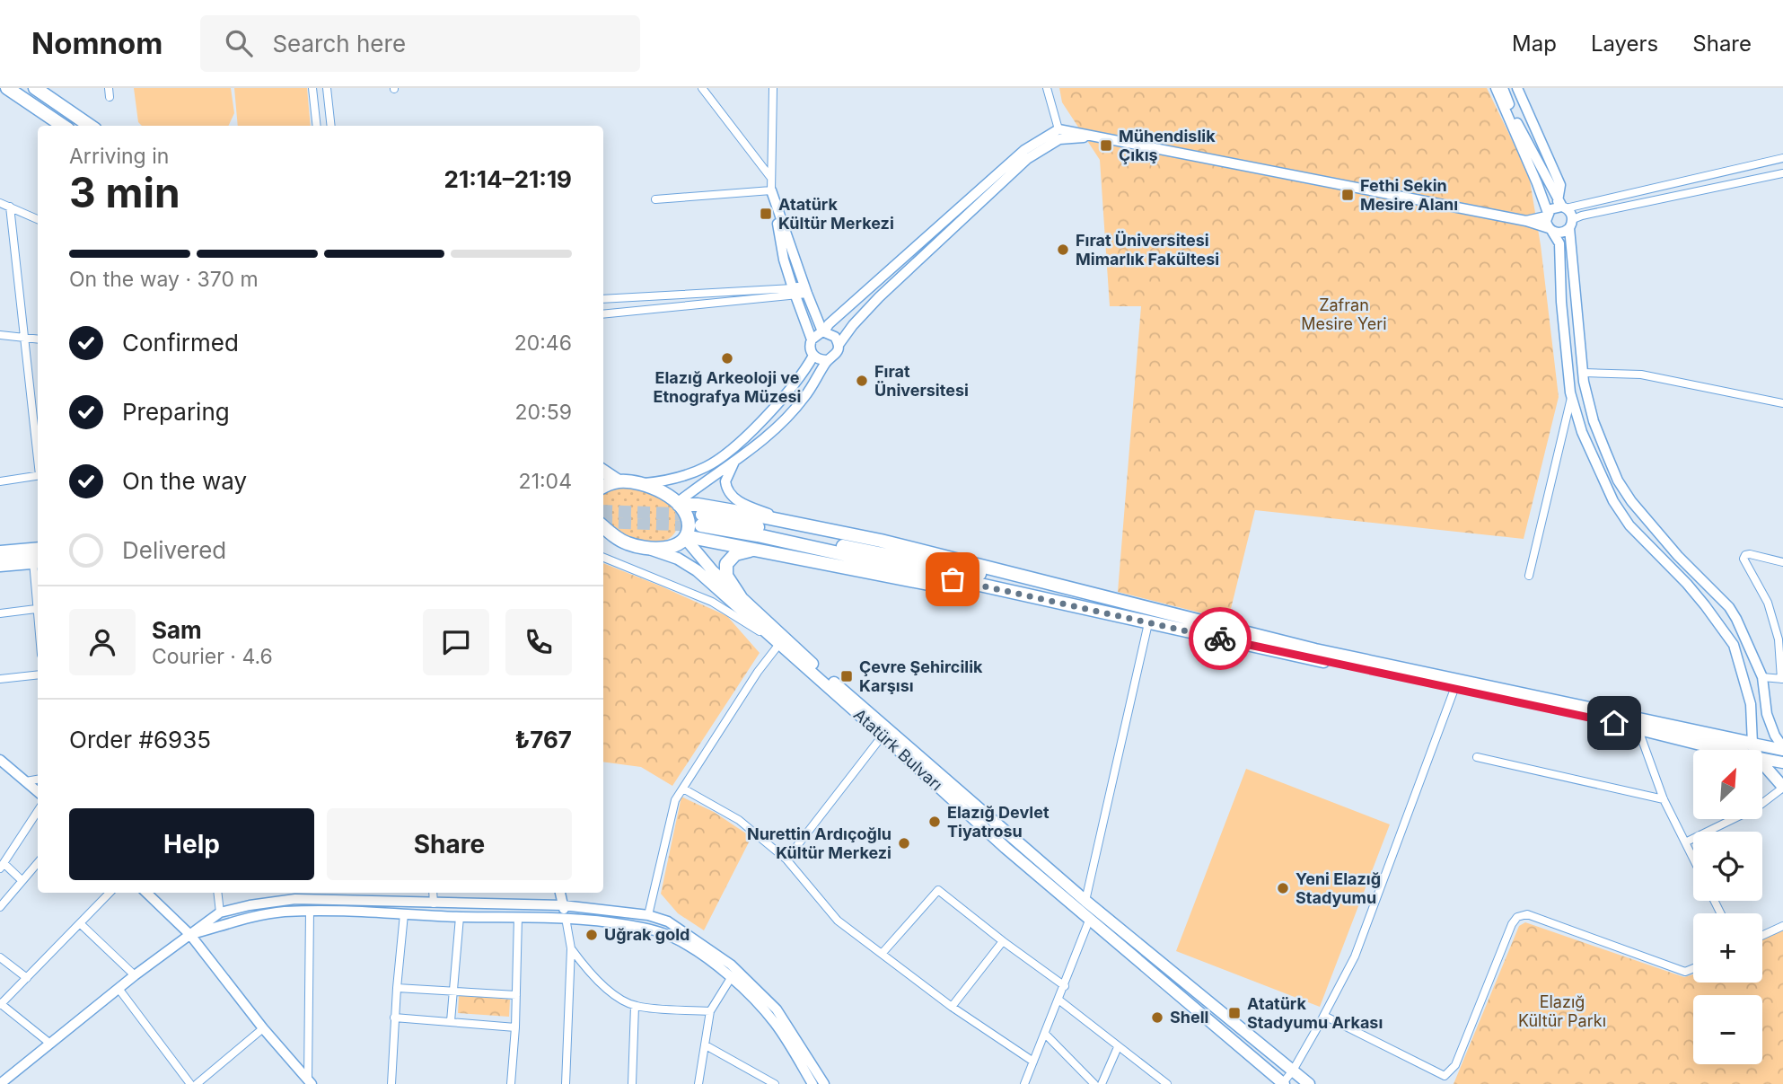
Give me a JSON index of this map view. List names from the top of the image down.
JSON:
{
  "streets": {
    "main road": ["Atatürk Bulvarı"]
  },
  "parks": ["Zafran Mesire Yeri", "Elazığ Kültür Parkı"],
  "places": {
    "transit": [
      "Mühendislik Çıkış",
      "Fethi Sekin Mesire Alanı",
      "Atatürk Kültür Merkezi",
      "Çevre Şehircilik Karşısı",
      "Atatürk Stadyumu Arkası"
    ],
    "other": [
      "Fırat Üniversitesi Mimarlık Fakültesi",
      "Elazığ Arkeoloji ve Etnografya Müzesi",
      "Fırat Üniversitesi",
      "Elazığ Devlet Tiyatrosu",
      "Nurettin Ardıçoğlu Kültür Merkezi",
      "Yeni Elazığ Stadyumu",
      "Uğrak gold",
      "Shell"
    ]
  },
  "north": "top right",
  "page": {
    "header": "Nomnom",
    "search": "Search here",
    "nav": ["Map", "Layers", "Share"],
    "heading": ["3 min", "Arriving in", "21:14–21:19"],
    "panel": [
      "Sam",
      "Courier · 4.6",
      "Order #6935",
      "₺767"
    ],
    "bar": "On the way · 370 m",
    "list": [
      ["Confirmed", "20:46"],
      ["Preparing", "20:59"],
      ["On the way", "21:04"],
      "Delivered"
    ],
    "map_buttons": ["+", "−"],
    "buttons": ["Help", "Share"]
  }
}
